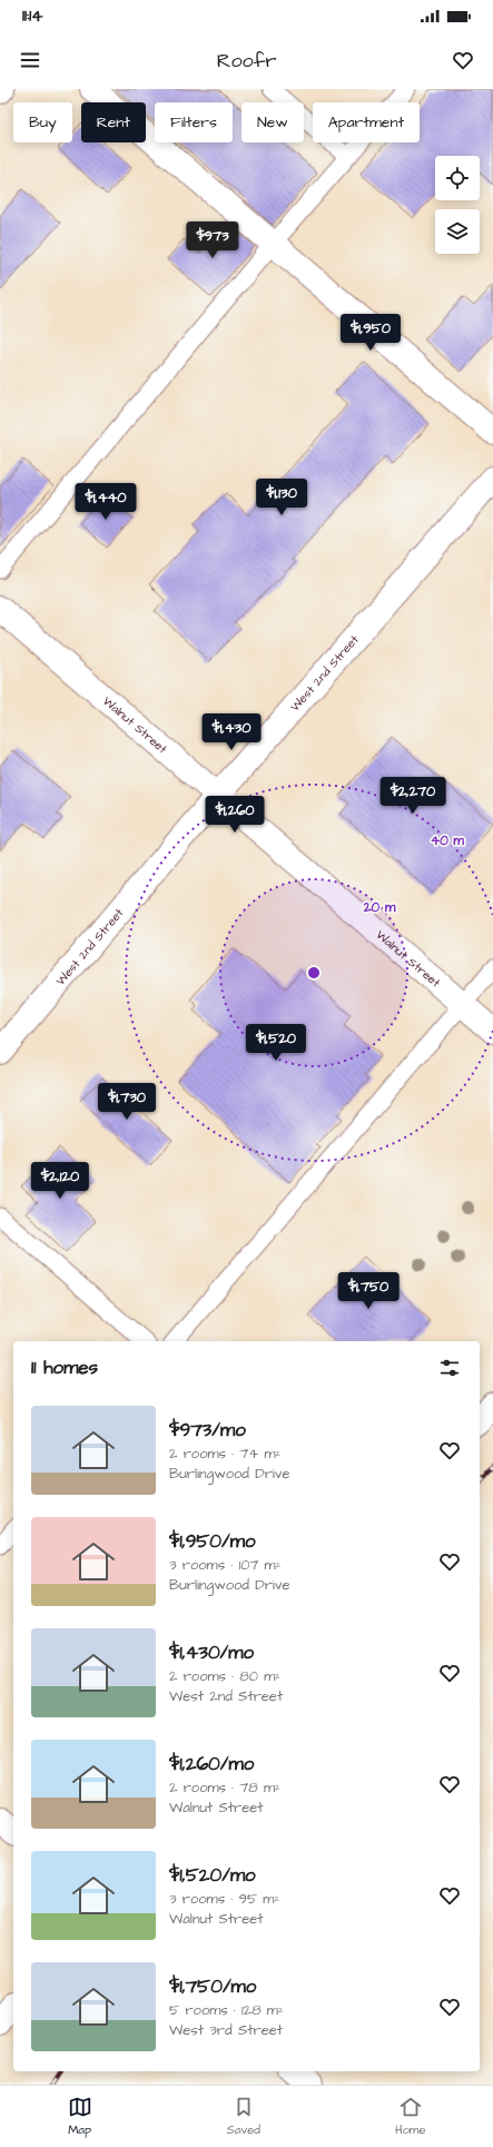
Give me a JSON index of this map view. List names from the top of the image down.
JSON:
{
  "streets": {
    "street": ["West 2nd Street", "Walnut Street"]
  },
  "crossings": [
    ["West 2nd Street", "Walnut Street"]
  ],
  "page": {
    "status": "11:14",
    "header": "Roofr",
    "chip": [
      "Buy",
      "Rent",
      "Filters",
      "New",
      "Apartment"
    ],
    "price": [
      "$973",
      "$1,950",
      "$1,130",
      "$1,440",
      "$1,430",
      "$2,270",
      "$1,260",
      "$1,520",
      "$1,730",
      "$2,120",
      "$1,750"
    ],
    "heading": "11 homes",
    "list": [
      {
        "name": "$973/mo",
        "note": "2 rooms · 74 m² · Burlingwood Drive"
      },
      {
        "name": "$1,950/mo",
        "note": "3 rooms · 107 m² · Burlingwood Drive"
      },
      {
        "name": "$1,430/mo",
        "note": "2 rooms · 80 m² · West 2nd Street"
      },
      {
        "name": "$1,260/mo",
        "note": "2 rooms · 78 m² · Walnut Street"
      },
      {
        "name": "$1,520/mo",
        "note": "3 rooms · 95 m² · Walnut Street"
      },
      {
        "name": "$1,750/mo",
        "note": "5 rooms · 128 m² · West 3rd Street"
      }
    ],
    "tabs": ["Map", "Saved", "Home"]
  },
  "rings": ["40 m", "20 m"]
}
